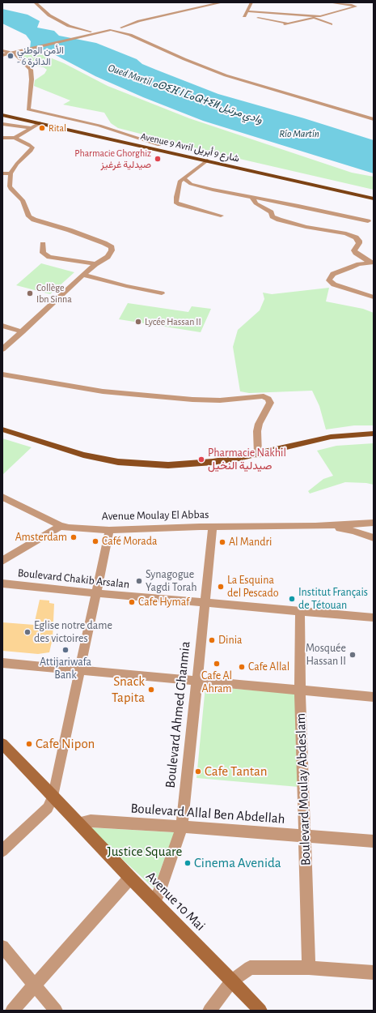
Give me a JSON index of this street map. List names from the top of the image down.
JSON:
{
  "streets": {
    "highway": ["Avenue 9 Avril شارع 9 أبريل"],
    "main road": ["Avenue 10 Mai"],
    "street": [
      "Avenue Moulay El Abbas",
      "Boulevard Chakib Arsalan",
      "Boulevard Ahmed Ghanmia",
      "Boulevard Moulay Abdeslam",
      "Boulevard Allal Ben Abdellah"
    ]
  },
  "crossings": [
    ["Avenue Moulay El Abbas", "Boulevard Ahmed Ghanmia"],
    ["Boulevard Chakib Arsalan", "Boulevard Ahmed Ghanmia"],
    ["Boulevard Chakib Arsalan", "Boulevard Moulay Abdeslam"],
    ["Boulevard Ahmed Ghanmia", "Boulevard Allal Ben Abdellah"],
    ["Boulevard Ahmed Ghanmia", "Avenue 10 Mai"],
    ["Boulevard Moulay Abdeslam", "Boulevard Allal Ben Abdellah"],
    ["Boulevard Allal Ben Abdellah", "Avenue 10 Mai"]
  ],
  "water": ["Oued Martil ⴰⵙⵉⴼ ⵏ ⵎⴰⵕⵜⵉⵍ وادي مرتيل", "Río Martín"],
  "parks": ["Justice Square"],
  "places": [
    "الأمن الوطني - الدائرة 6",
    "Rital",
    "Pharmacie Ghorghiz صيدلية غرغيز",
    "Collège Ibn Sinna",
    "Lycée Hassan II",
    "Pharmacie Nakhil صيدلية النخيل",
    "Amsterdam",
    "Café Morada",
    "Al Mandri",
    "Synagogue Yagdi Torah",
    "La Esquina del Pescado",
    "Institut Français de Tétouan",
    "Cafe Hymaf",
    "Eglise notre dame des victoires",
    "Dinia",
    "Attijariwafa Bank",
    "Mosquée Hassan II",
    "Cafe Al Ahram",
    "Cafe Allal",
    "Snack Tapita",
    "Cafe Nipon",
    "Cafe Tantan",
    "Cinema Avenida"
  ]
}
